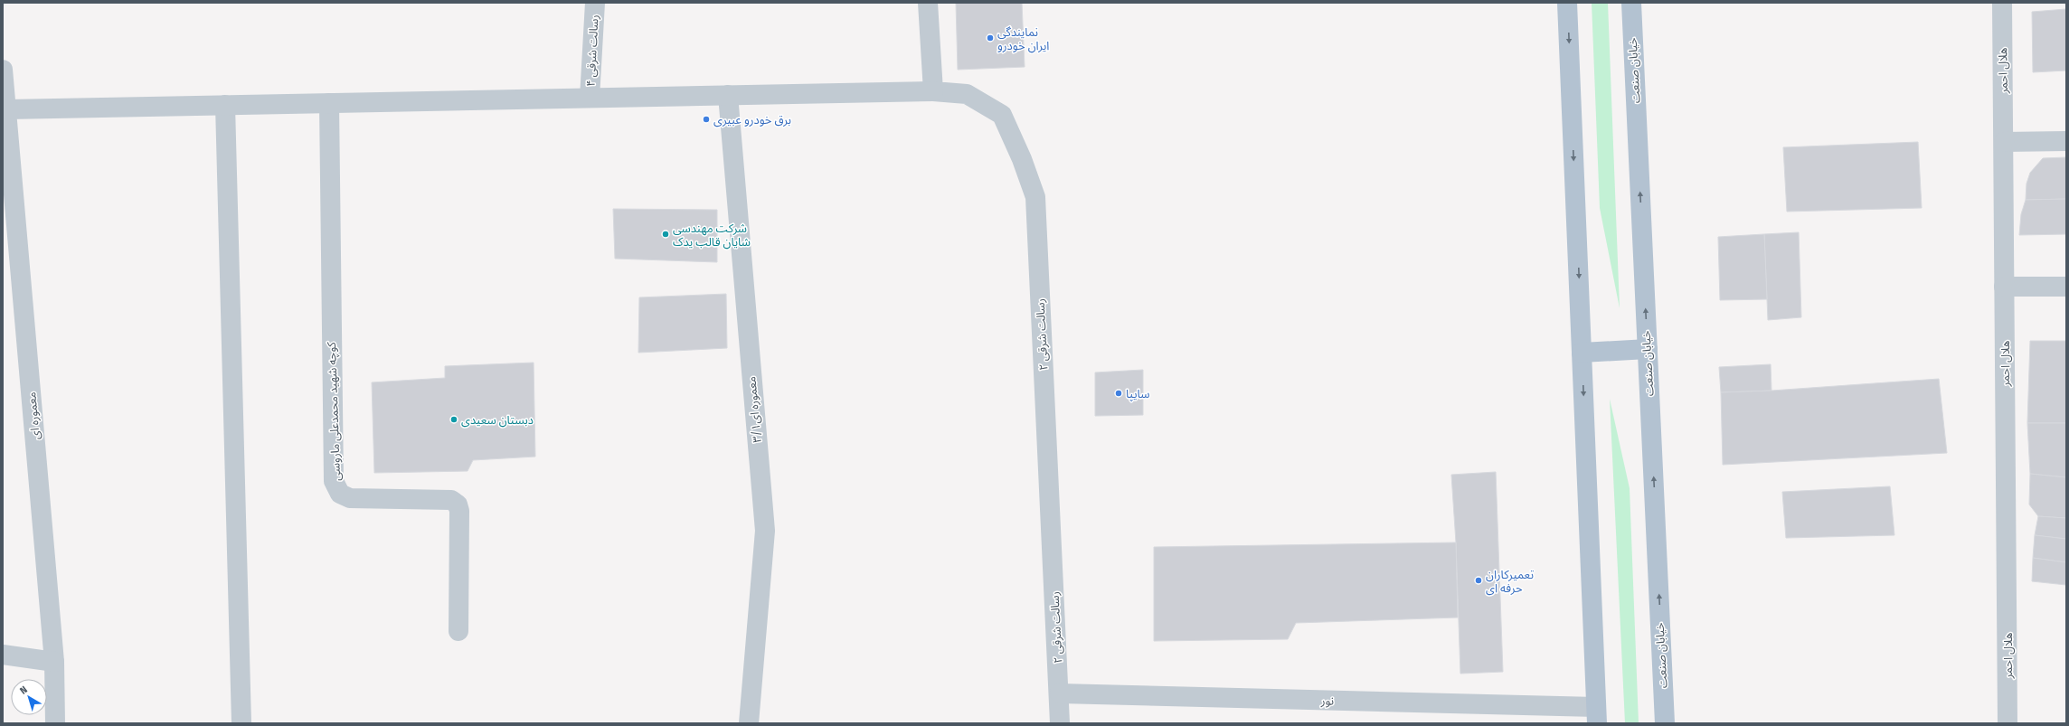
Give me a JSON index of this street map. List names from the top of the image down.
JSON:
{
  "streets": {
    "main road": ["خیابان صنعت"],
    "street": [
      "رسالت شرقی ۴",
      "هلال احمر",
      "رسالت شرقی ۲",
      "معموره ای۳/۱",
      "کوچه شهید محمدعلی ماروسی",
      "معموره ای",
      "نور"
    ]
  },
  "crossings": [
    ["رسالت شرقی ۴", "رسالت شرقی ۲"],
    ["رسالت شرقی ۲", "معموره ای۳/۱"],
    ["رسالت شرقی ۲", "کوچه شهید محمدعلی ماروسی"],
    ["رسالت شرقی ۲", "معموره ای"],
    ["رسالت شرقی ۲", "نور"]
  ],
  "places": [
    "نمایندگی ایران خودرو",
    "برق خودرو عبیری",
    "شرکت مهندسی شایان قالب یدک",
    "سایپا",
    "دبستان سعیدی",
    "تعمیرکاران حرفه ای"
  ],
  "north": "top left"
}
